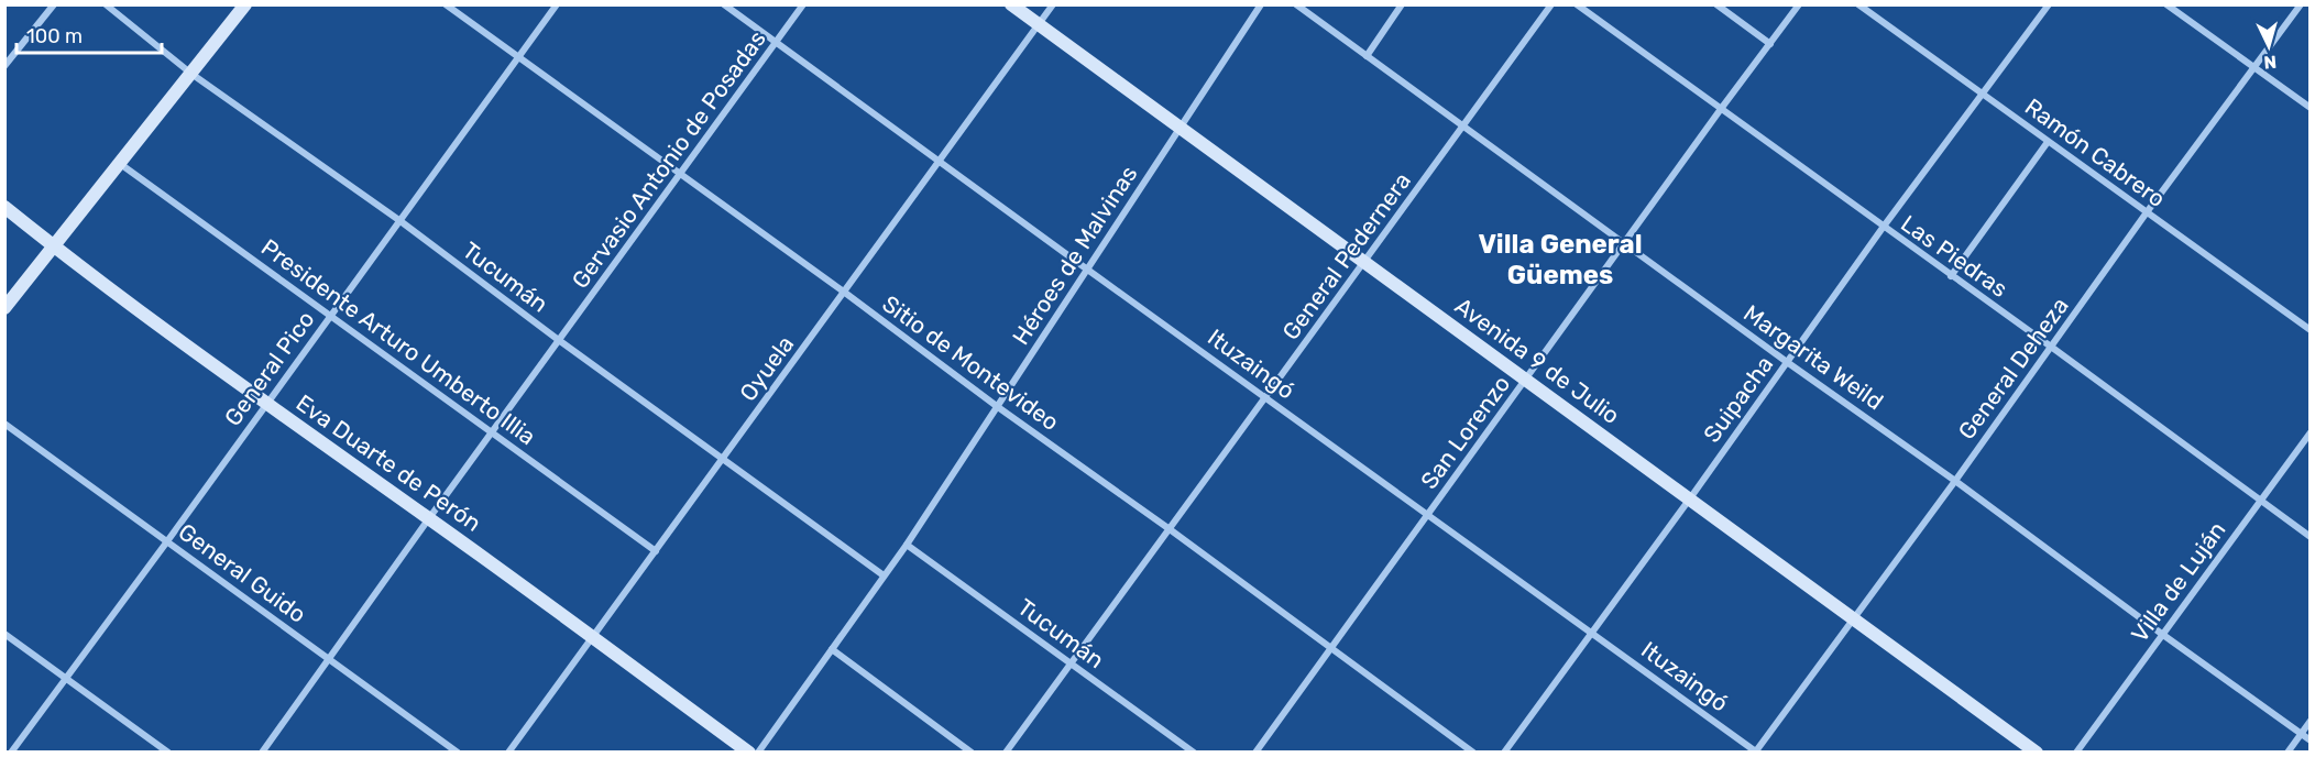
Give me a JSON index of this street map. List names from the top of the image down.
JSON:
{
  "streets": {
    "main road": ["Avenida 9 de Julio", "Eva Duarte de Perón"],
    "street": [
      "Ramón Cabrero",
      "Gervasio Antonio de Posadas",
      "Héroes de Malvinas",
      "General Pedernera",
      "Las Piedras",
      "Tucumán",
      "Presidente Arturo Umberto Illia",
      "Margarita Weild",
      "Sitio de Montevideo",
      "Ituzaingó",
      "General Pico",
      "Oyuela",
      "General Deheza",
      "Suipacha",
      "San Lorenzo",
      "General Guido",
      "Villa de Luján"
    ]
  },
  "crossings": [
    ["Ramón Cabrero", "General Deheza"],
    ["Ramón Cabrero", "Suipacha"],
    ["Gervasio Antonio de Posadas", "Tucumán"],
    ["Gervasio Antonio de Posadas", "Presidente Arturo Umberto Illia"],
    ["Gervasio Antonio de Posadas", "Sitio de Montevideo"],
    ["Gervasio Antonio de Posadas", "Ituzaingó"],
    ["Gervasio Antonio de Posadas", "Eva Duarte de Perón"],
    ["Gervasio Antonio de Posadas", "General Guido"],
    ["Héroes de Malvinas", "Tucumán"],
    ["Héroes de Malvinas", "Avenida 9 de Julio"],
    ["Héroes de Malvinas", "Sitio de Montevideo"],
    ["Héroes de Malvinas", "Ituzaingó"],
    ["General Pedernera", "Tucumán"],
    ["General Pedernera", "Margarita Weild"],
    ["General Pedernera", "Avenida 9 de Julio"],
    ["General Pedernera", "Sitio de Montevideo"],
    ["General Pedernera", "Ituzaingó"],
    ["Las Piedras", "General Deheza"],
    ["Las Piedras", "Suipacha"],
    ["Las Piedras", "San Lorenzo"],
    ["Las Piedras", "Villa de Luján"],
    ["Tucumán", "General Pico"],
    ["Tucumán", "Oyuela"],
    ["Presidente Arturo Umberto Illia", "General Pico"],
    ["Presidente Arturo Umberto Illia", "Oyuela"],
    ["Margarita Weild", "General Deheza"],
    ["Margarita Weild", "Suipacha"],
    ["Margarita Weild", "San Lorenzo"],
    ["Margarita Weild", "Villa de Luján"],
    ["Avenida 9 de Julio", "Oyuela"],
    ["Avenida 9 de Julio", "General Deheza"],
    ["Avenida 9 de Julio", "Suipacha"],
    ["Avenida 9 de Julio", "San Lorenzo"],
    ["Sitio de Montevideo", "General Pico"],
    ["Sitio de Montevideo", "Oyuela"],
    ["Sitio de Montevideo", "San Lorenzo"],
    ["Ituzaingó", "Oyuela"],
    ["Ituzaingó", "General Deheza"],
    ["Ituzaingó", "Suipacha"],
    ["Ituzaingó", "San Lorenzo"],
    ["General Pico", "Eva Duarte de Perón"],
    ["General Pico", "General Guido"],
    ["Oyuela", "Eva Duarte de Perón"]
  ],
  "districts": ["Villa General Güemes"],
  "scale_bar": "100 m",
  "north": "bottom"
}
